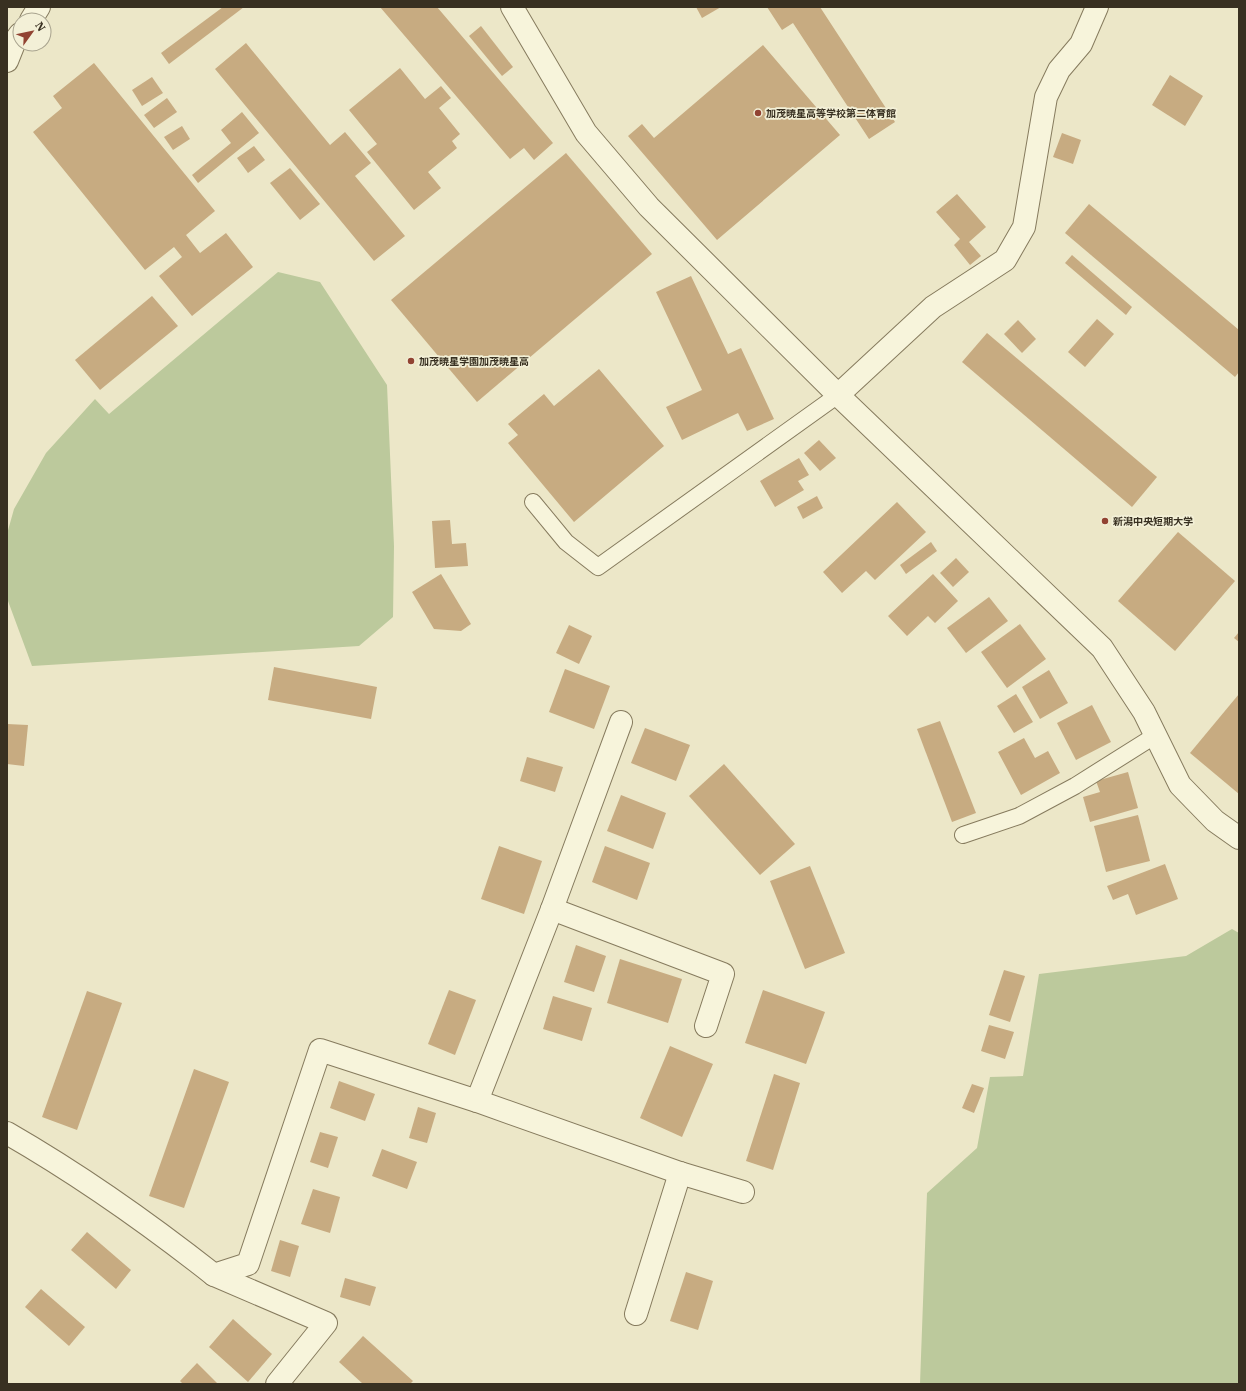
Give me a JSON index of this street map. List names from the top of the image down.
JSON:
{
  "places": ["加茂暁星高等学校第二体育館", "加茂暁星学園加茂暁星高", "新潟中央短期大学"],
  "north": "top right"
}
